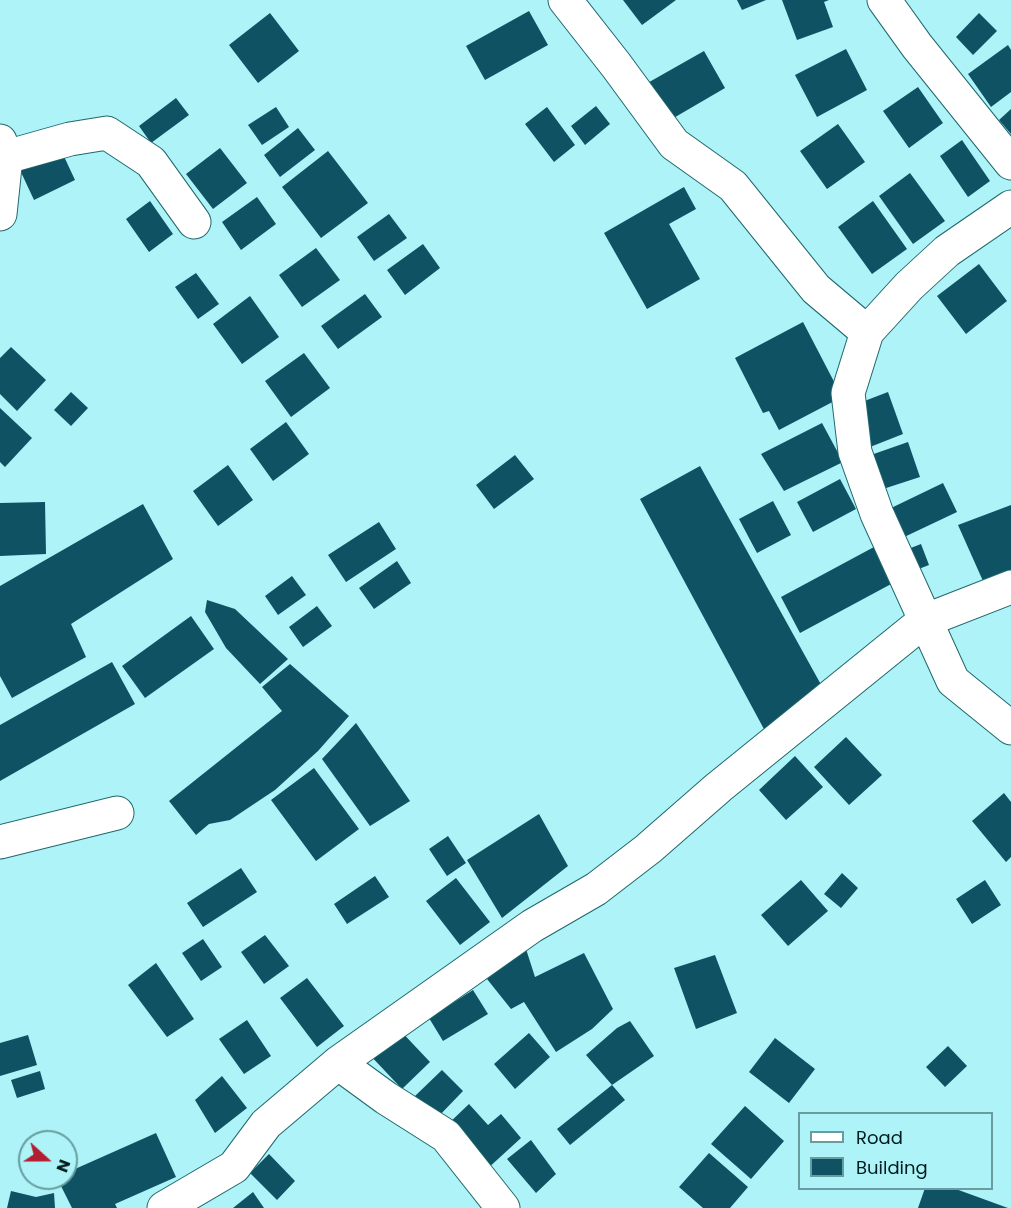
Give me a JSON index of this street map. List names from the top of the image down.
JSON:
{
  "legend": ["Road", "Building"],
  "north": "right"
}
